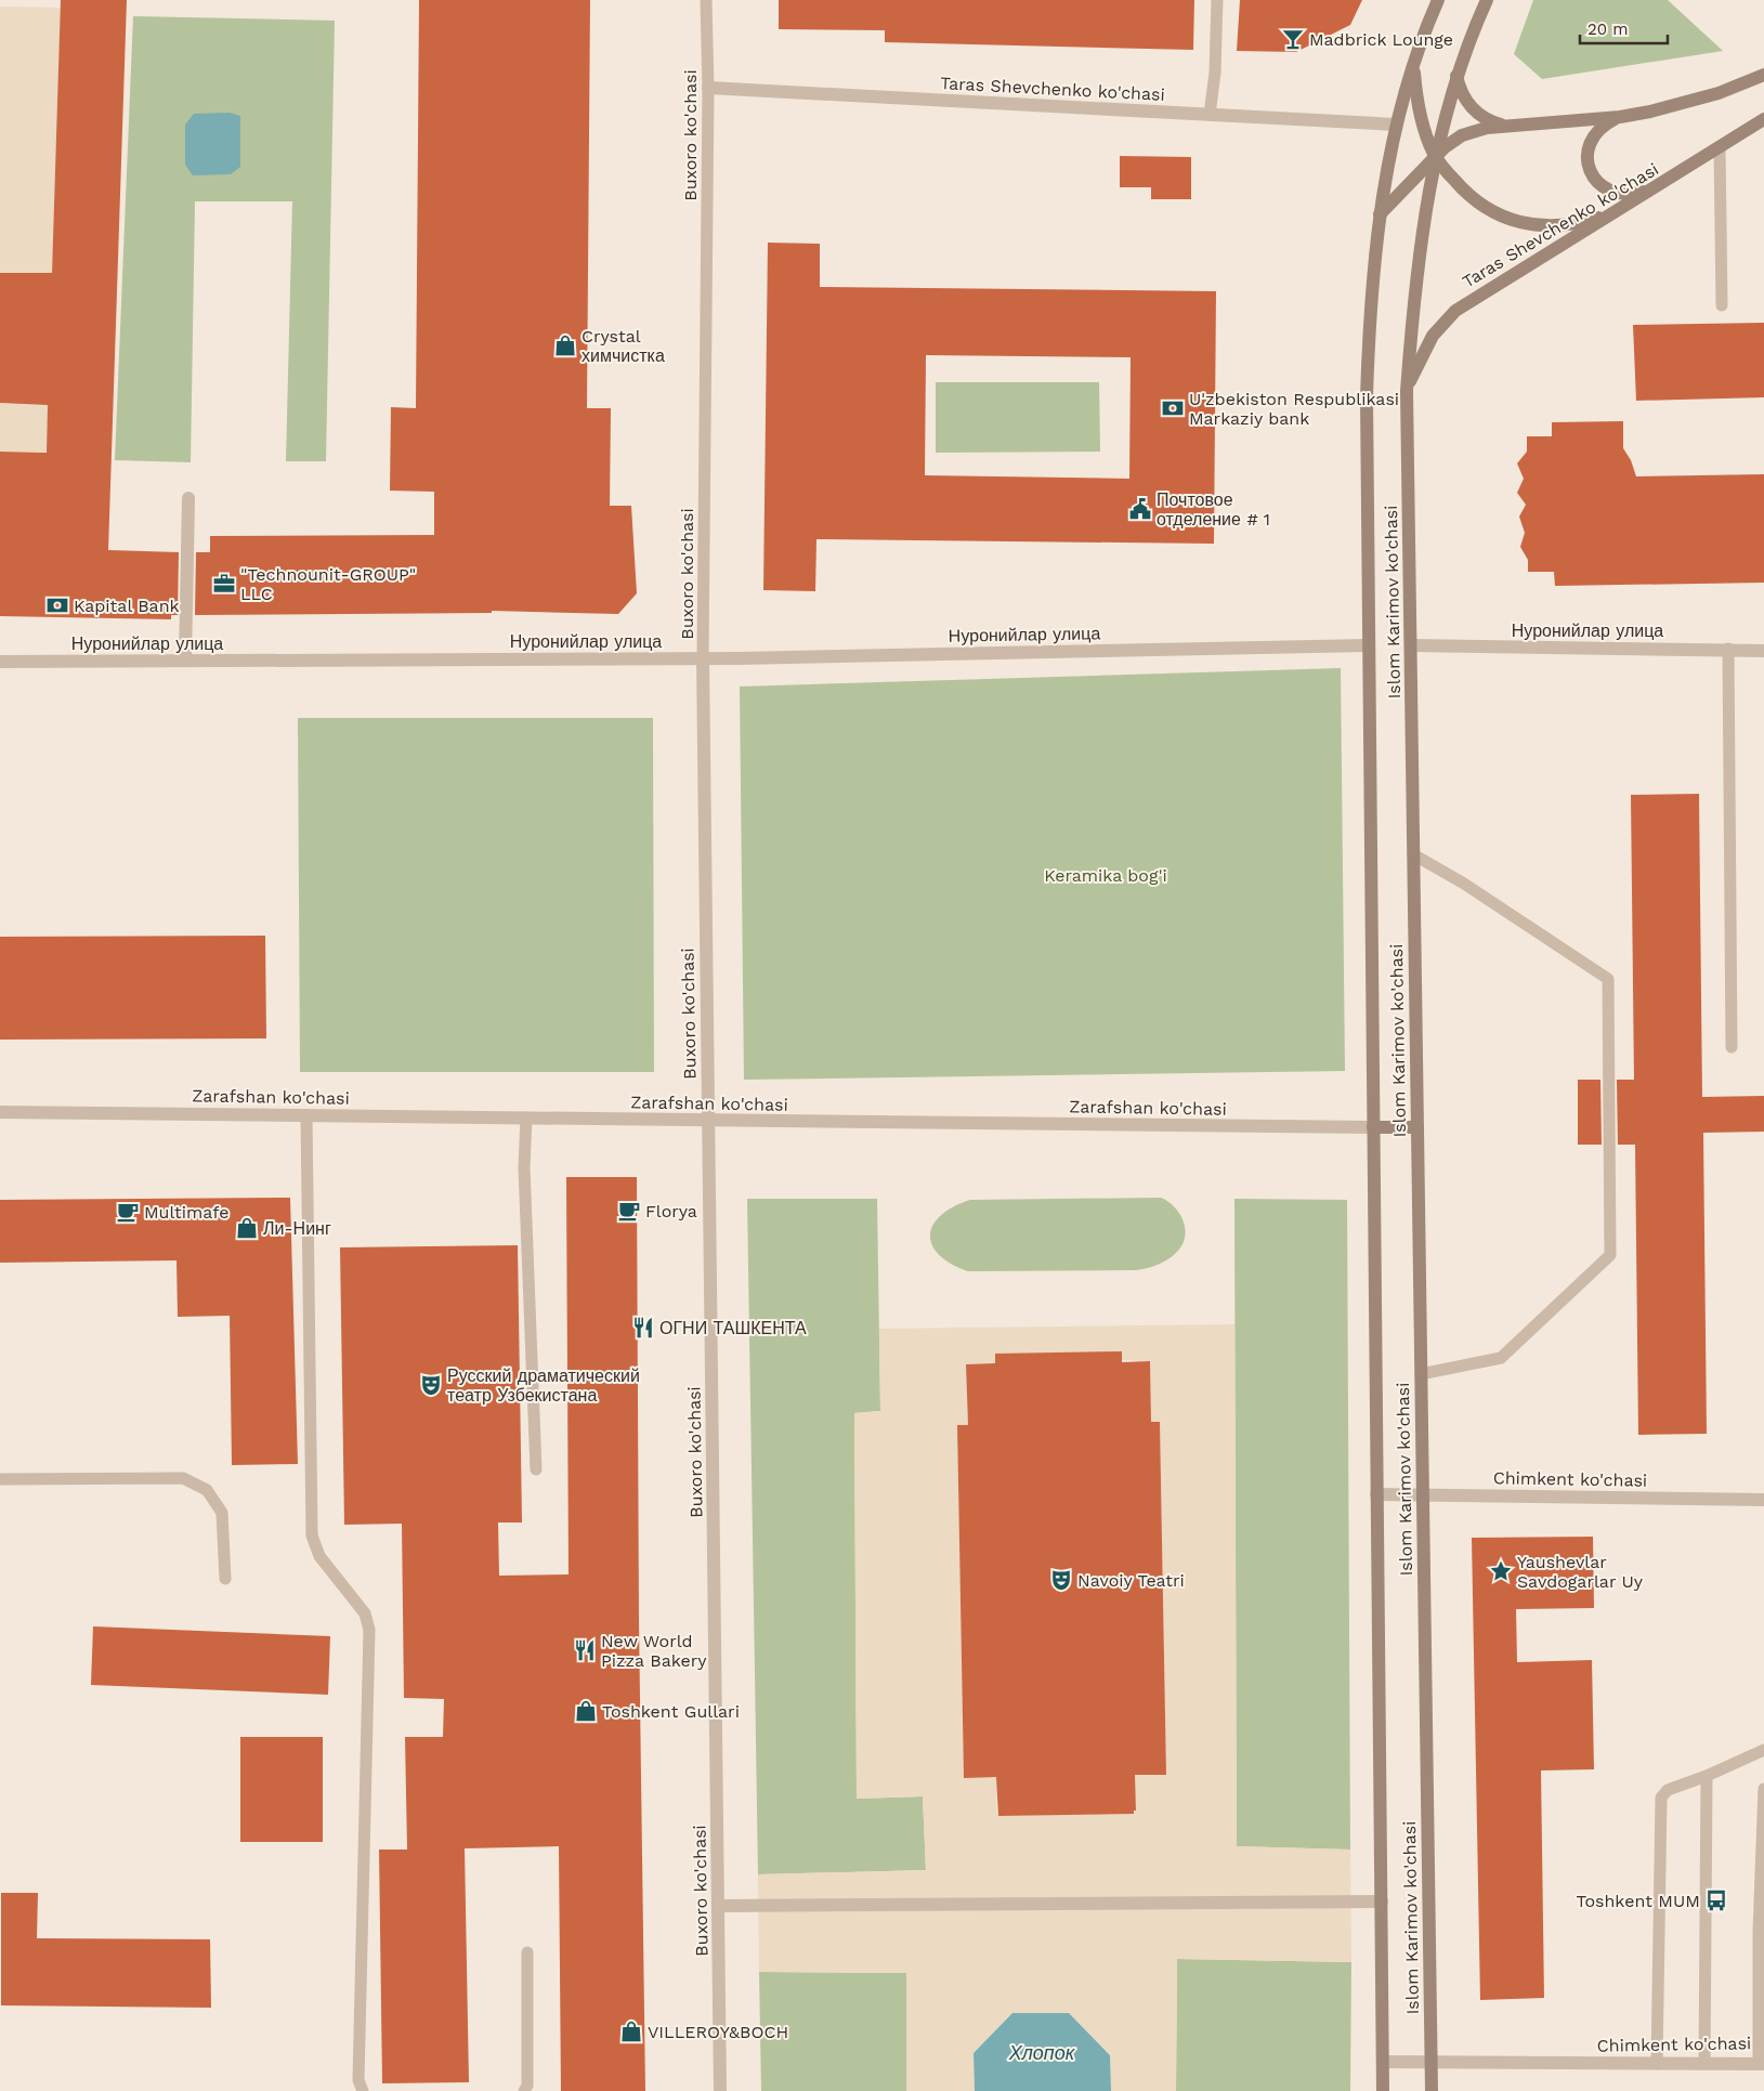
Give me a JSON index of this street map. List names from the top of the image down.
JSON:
{
  "streets": {
    "main road": ["Taras Shevchenko ko'chasi", "Islom Karimov ko'chasi", "Zarafshan ko'chasi"],
    "street": ["Buxoro ko'chasi", "Нуронийлар улица", "Chimkent ko'chasi"]
  },
  "crossings": [
    ["Taras Shevchenko ko'chasi", "Buxoro ko'chasi"],
    ["Taras Shevchenko ko'chasi", "Islom Karimov ko'chasi"],
    ["Buxoro ko'chasi", "Нуронийлар улица"],
    ["Buxoro ko'chasi", "Zarafshan ko'chasi"],
    ["Islom Karimov ko'chasi", "Нуронийлар улица"],
    ["Islom Karimov ko'chasi", "Zarafshan ko'chasi"],
    ["Islom Karimov ko'chasi", "Chimkent ko'chasi"]
  ],
  "water": ["Хлопок"],
  "parks": ["Keramika bog'i"],
  "places": {
    "bar": ["Madbrick Lounge"],
    "shop": [
      "Crystal химчистка",
      "Ли-Нинг",
      "Toshkent Gullari",
      "VILLEROY&BOCH"
    ],
    "bank": ["U'zbekiston Respublikasi Markaziy bank", "Kapital Bank"],
    "public building": ["Почтовое отделение # 1"],
    "office": ["\"Technounit-GROUP\" LLC"],
    "cafe": ["Florya", "Multimafe"],
    "restaurant": ["ОГНИ ТАШКЕНТА", "New World Pizza Bakery"],
    "theatre": ["Русский драматический театр Узбекистана", "Navoiy Teatri"],
    "place": ["Yaushevlar Savdogarlar Uy"],
    "bus stop": ["Toshkent MUM"]
  },
  "scale_bar": "20 m"
}
